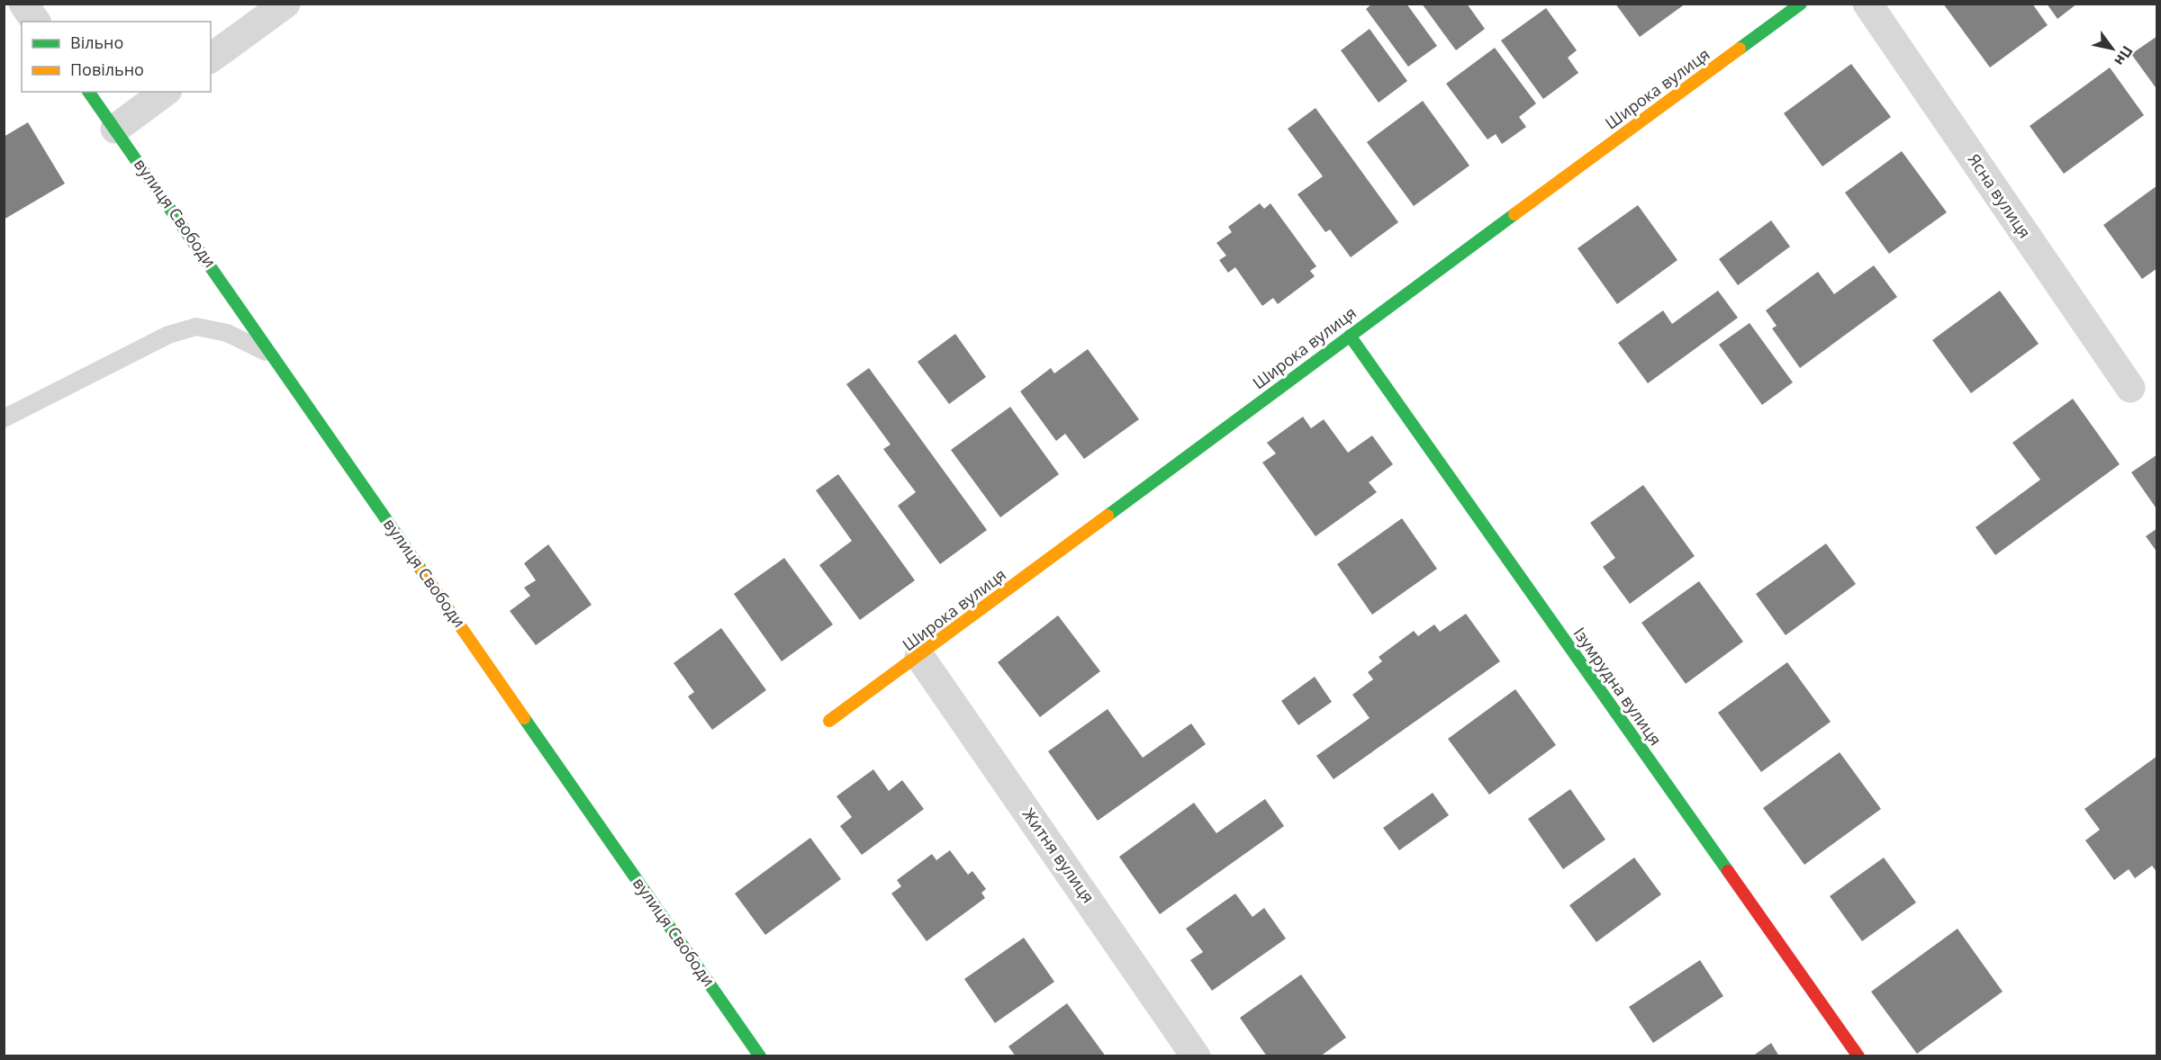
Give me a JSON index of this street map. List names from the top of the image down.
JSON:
{
  "streets": {
    "street": [
      "Широка вулиця",
      "Ясна вулиця",
      "вулиця Свободи",
      "Ізумрудна вулиця",
      "Житня вулиця"
    ]
  },
  "crossings": [
    ["Широка вулиця", "Ізумрудна вулиця"],
    ["Широка вулиця", "Житня вулиця"]
  ],
  "legend": ["Вільно", "Повільно"],
  "north": "bottom right"
}
